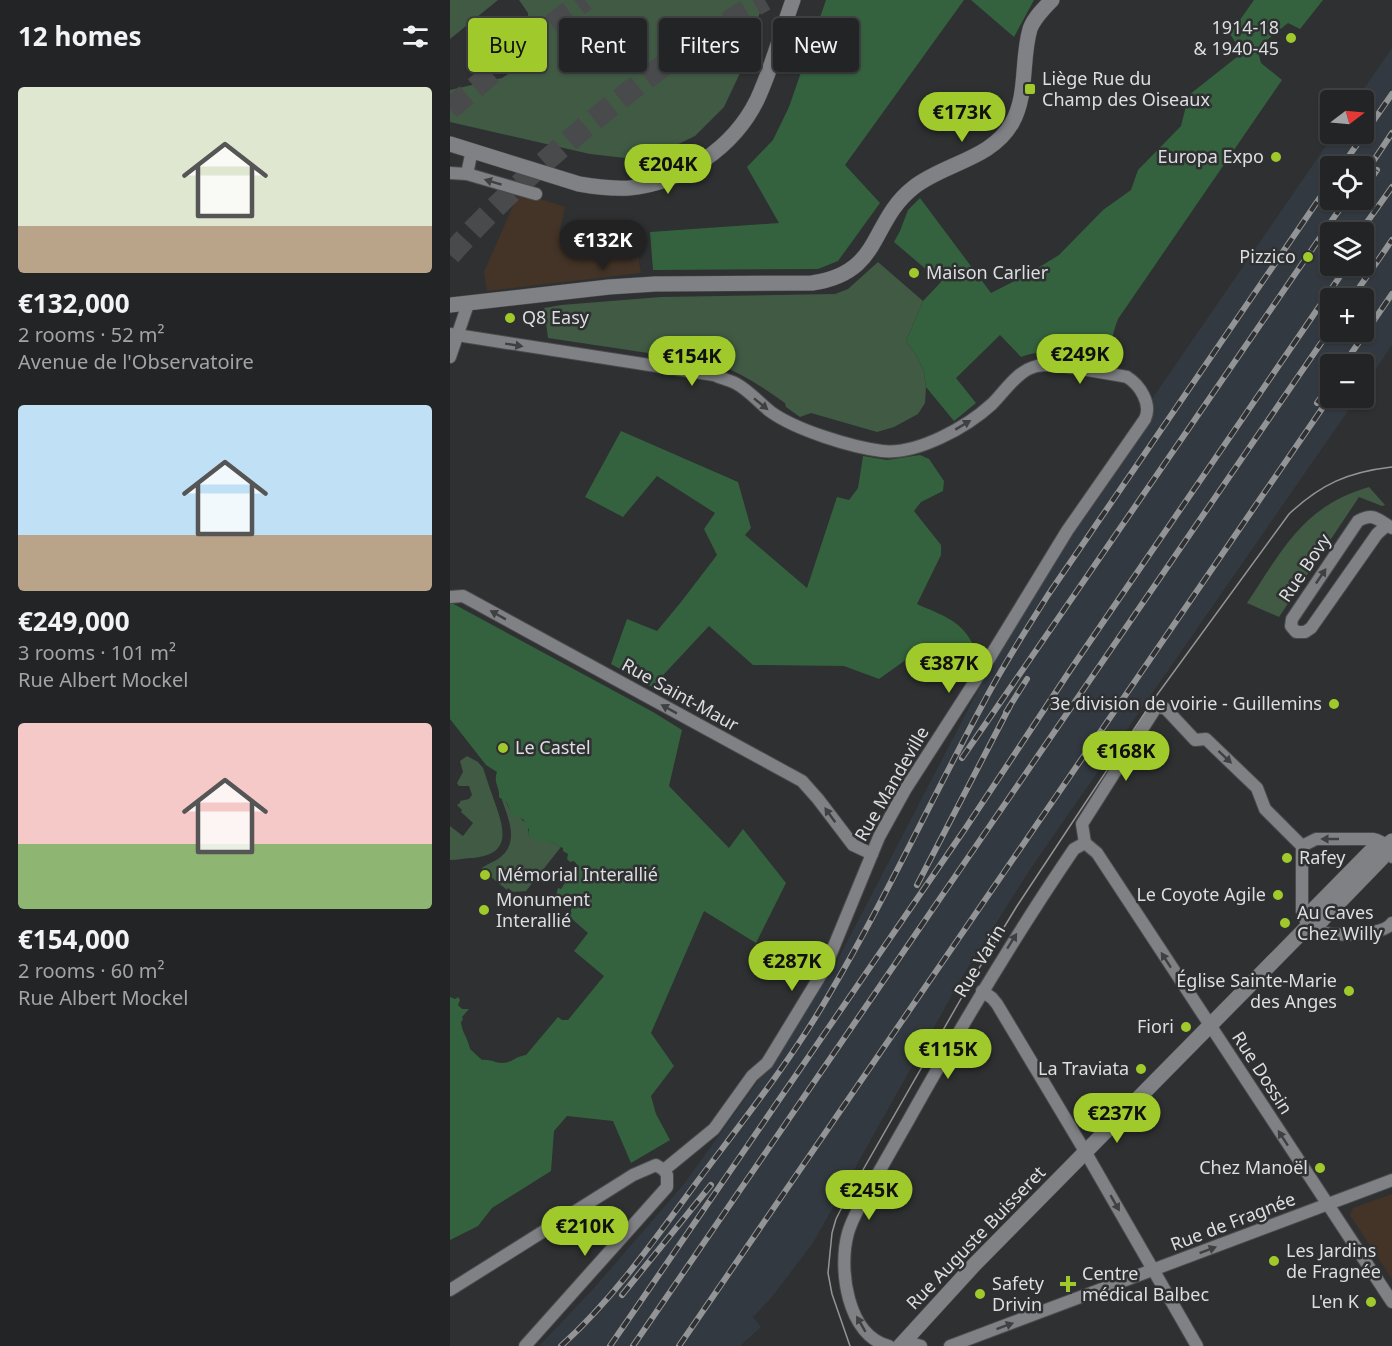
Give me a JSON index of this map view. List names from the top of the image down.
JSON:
{
  "streets": {
    "street": [
      "Rue Bovy",
      "Rue Saint-Maur",
      "Rue Mandeville",
      "Rue Varin",
      "Rue Dossin",
      "Rue de Fragnée",
      "Rue Auguste Buisseret"
    ]
  },
  "crossings": [
    ["Rue Saint-Maur", "Rue Mandeville"],
    ["Rue Varin", "Rue Dossin"],
    ["Rue Dossin", "Rue de Fragnée"],
    ["Rue Dossin", "Rue Auguste Buisseret"]
  ],
  "one_way": [
    "Rue Saint-Maur",
    "Rue Varin",
    "Rue Dossin",
    "Rue de Fragnée"
  ],
  "places": {
    "other": [
      "1914-18 & 1940-45",
      "Europa Expo",
      "Pizzico",
      "Maison Carlier",
      "Q8 Easy",
      "3e division de voirie - Guillemins",
      "Le Castel",
      "Rafey",
      "Mémorial Interallié",
      "Le Coyote Agile",
      "Monument Interallié",
      "Au Caves Chez Willy",
      "Église Sainte-Marie des Anges",
      "Fiori",
      "La Traviata",
      "Chez Manoël",
      "Les Jardins de Fragnée",
      "Safety Drivin",
      "L'en K"
    ],
    "transit": ["Liège Rue du Champ des Oiseaux"],
    "health": ["Centre médical Balbec"]
  },
  "north": "right",
  "page": {
    "heading": "12 homes",
    "chip": [
      "Buy",
      "Rent",
      "Filters",
      "New"
    ],
    "list": [
      {
        "name": "€132,000",
        "note": "2 rooms · 52 m² · Avenue de l'Observatoire"
      },
      {
        "name": "€249,000",
        "note": "3 rooms · 101 m² · Rue Albert Mockel"
      },
      {
        "name": "€154,000",
        "note": "2 rooms · 60 m² · Rue Albert Mockel"
      }
    ],
    "map_buttons": ["+", "−"],
    "price": [
      "€173K",
      "€204K",
      "€132K",
      "€249K",
      "€154K",
      "€387K",
      "€168K",
      "€287K",
      "€115K",
      "€237K",
      "€245K",
      "€210K"
    ]
  }
}
